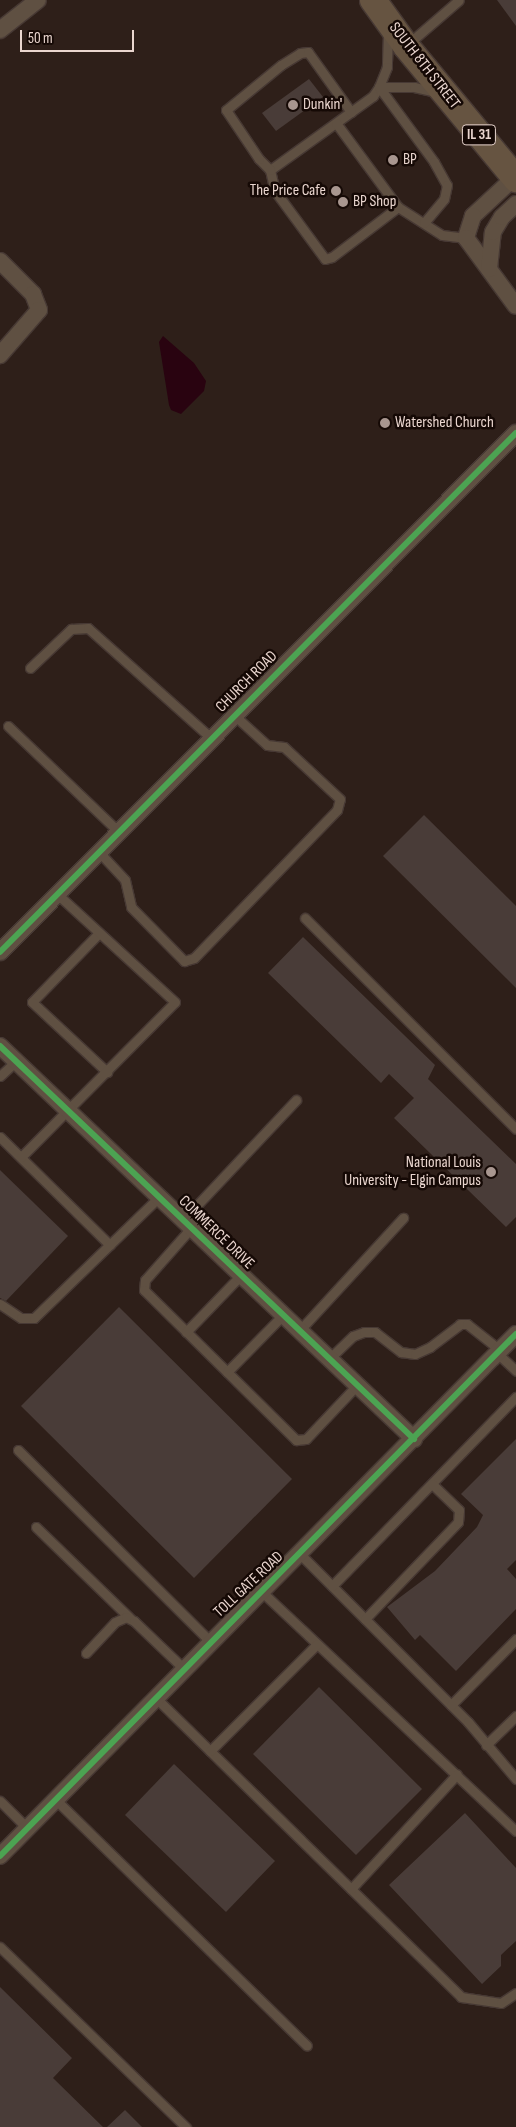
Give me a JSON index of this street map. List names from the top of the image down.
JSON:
{
  "streets": {
    "main road": ["SOUTH 8TH STREET", "IL 31"],
    "street": ["CHURCH ROAD", "COMMERCE DRIVE", "TOLL GATE ROAD"]
  },
  "crossings": [
    ["COMMERCE DRIVE", "TOLL GATE ROAD"]
  ],
  "places": [
    "Dunkin'",
    "BP",
    "The Price Cafe",
    "BP Shop",
    "Watershed Church",
    "National Louis University - Elgin Campus"
  ],
  "scale_bar": "50 m"
}
